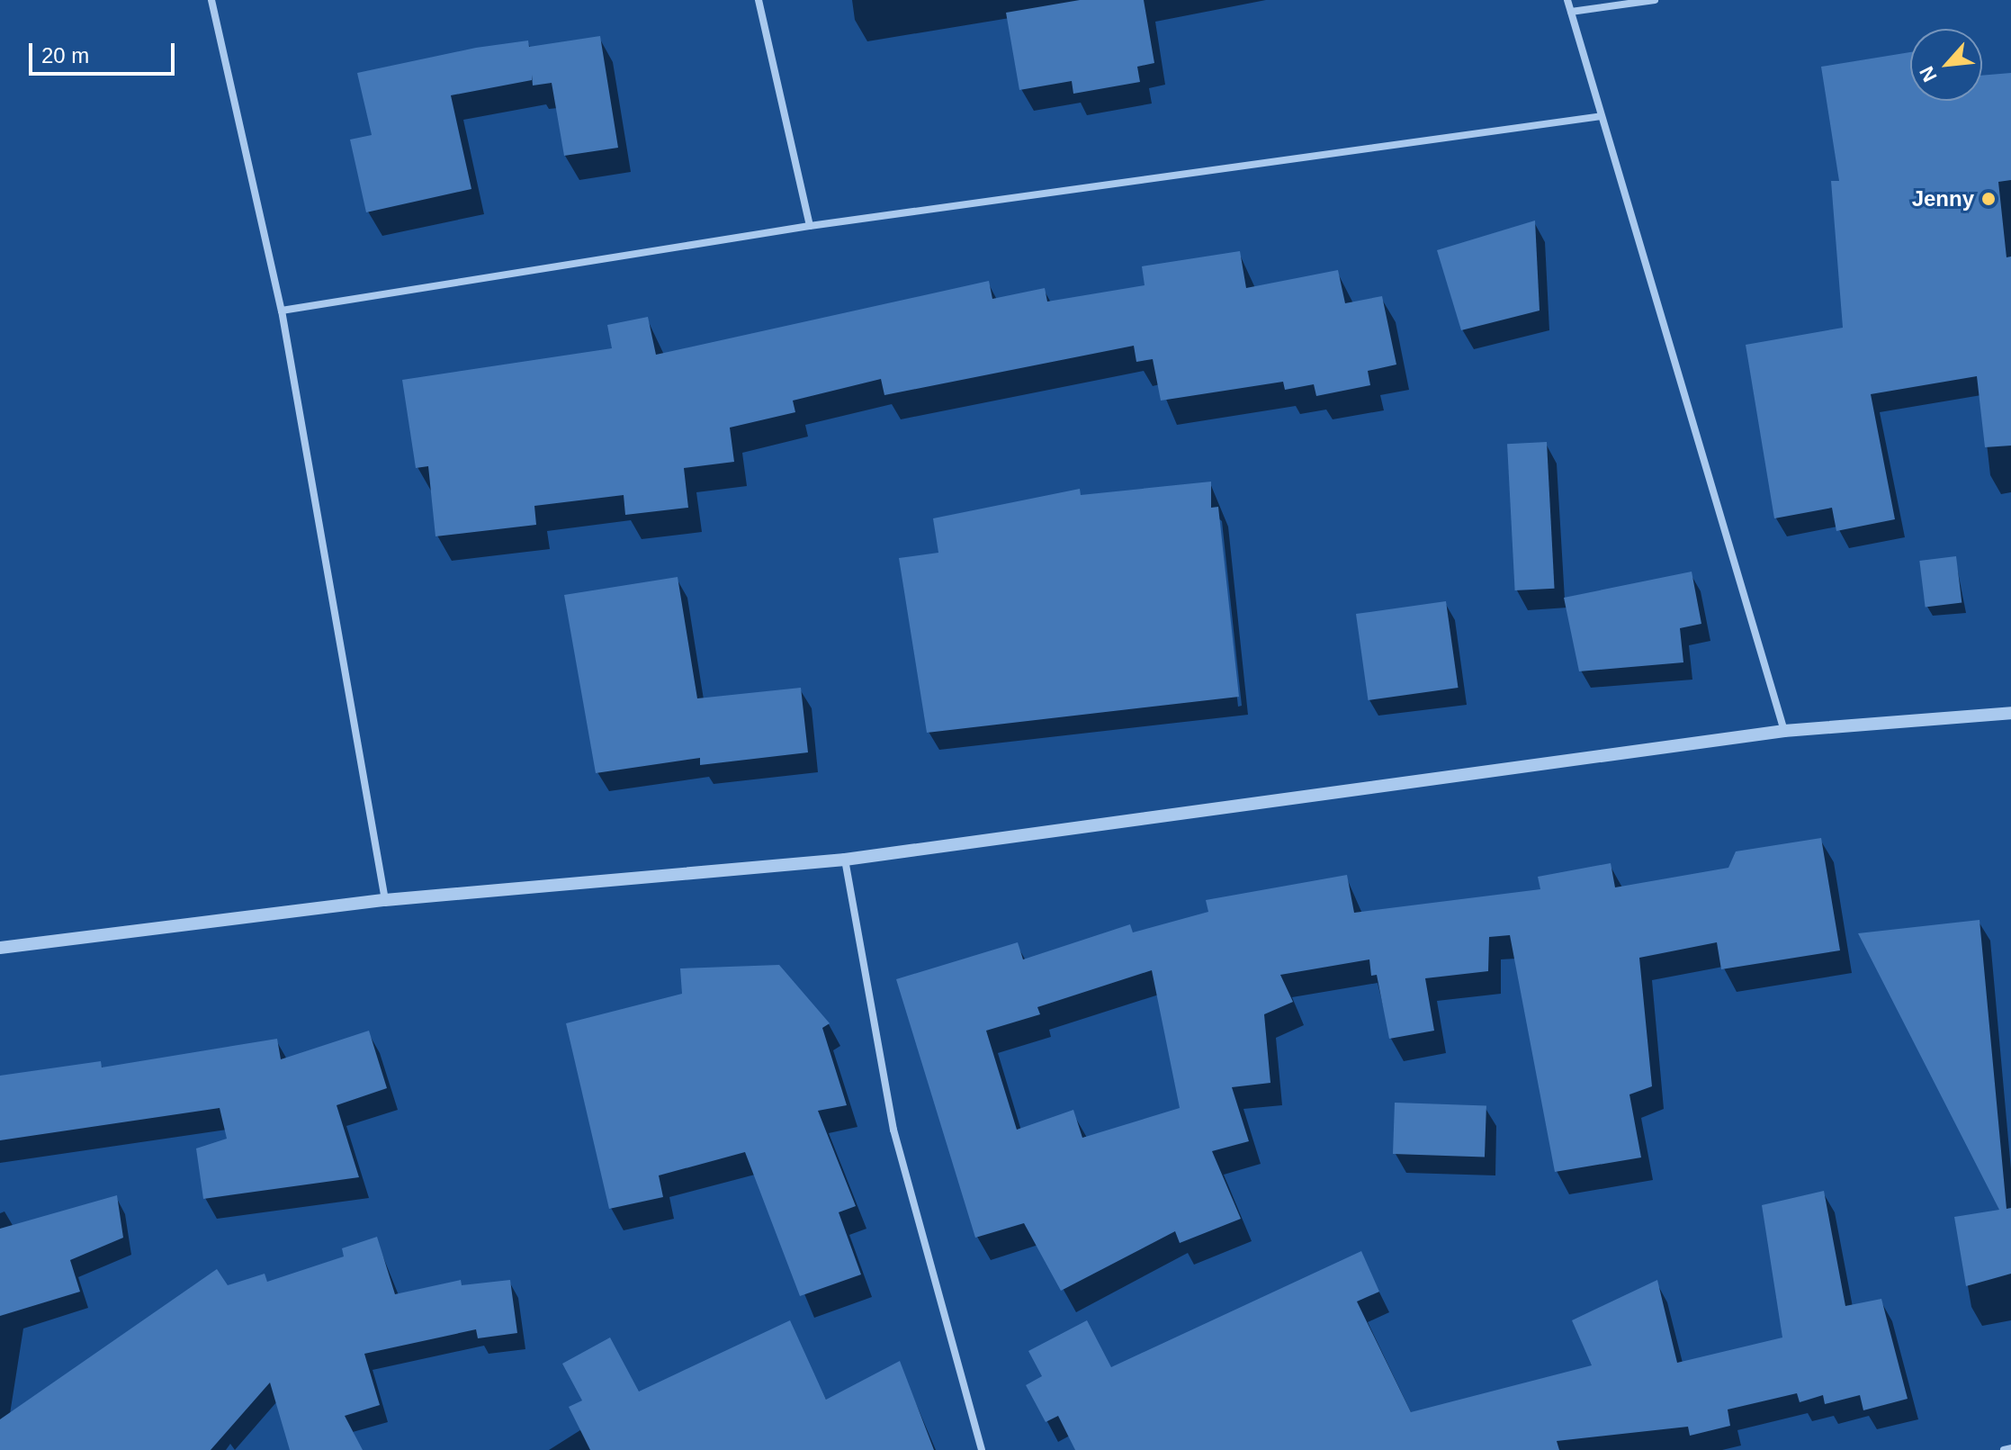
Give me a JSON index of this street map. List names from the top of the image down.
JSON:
{
  "places": ["Jenny"],
  "scale_bar": "20 m",
  "north": "bottom left"
}
